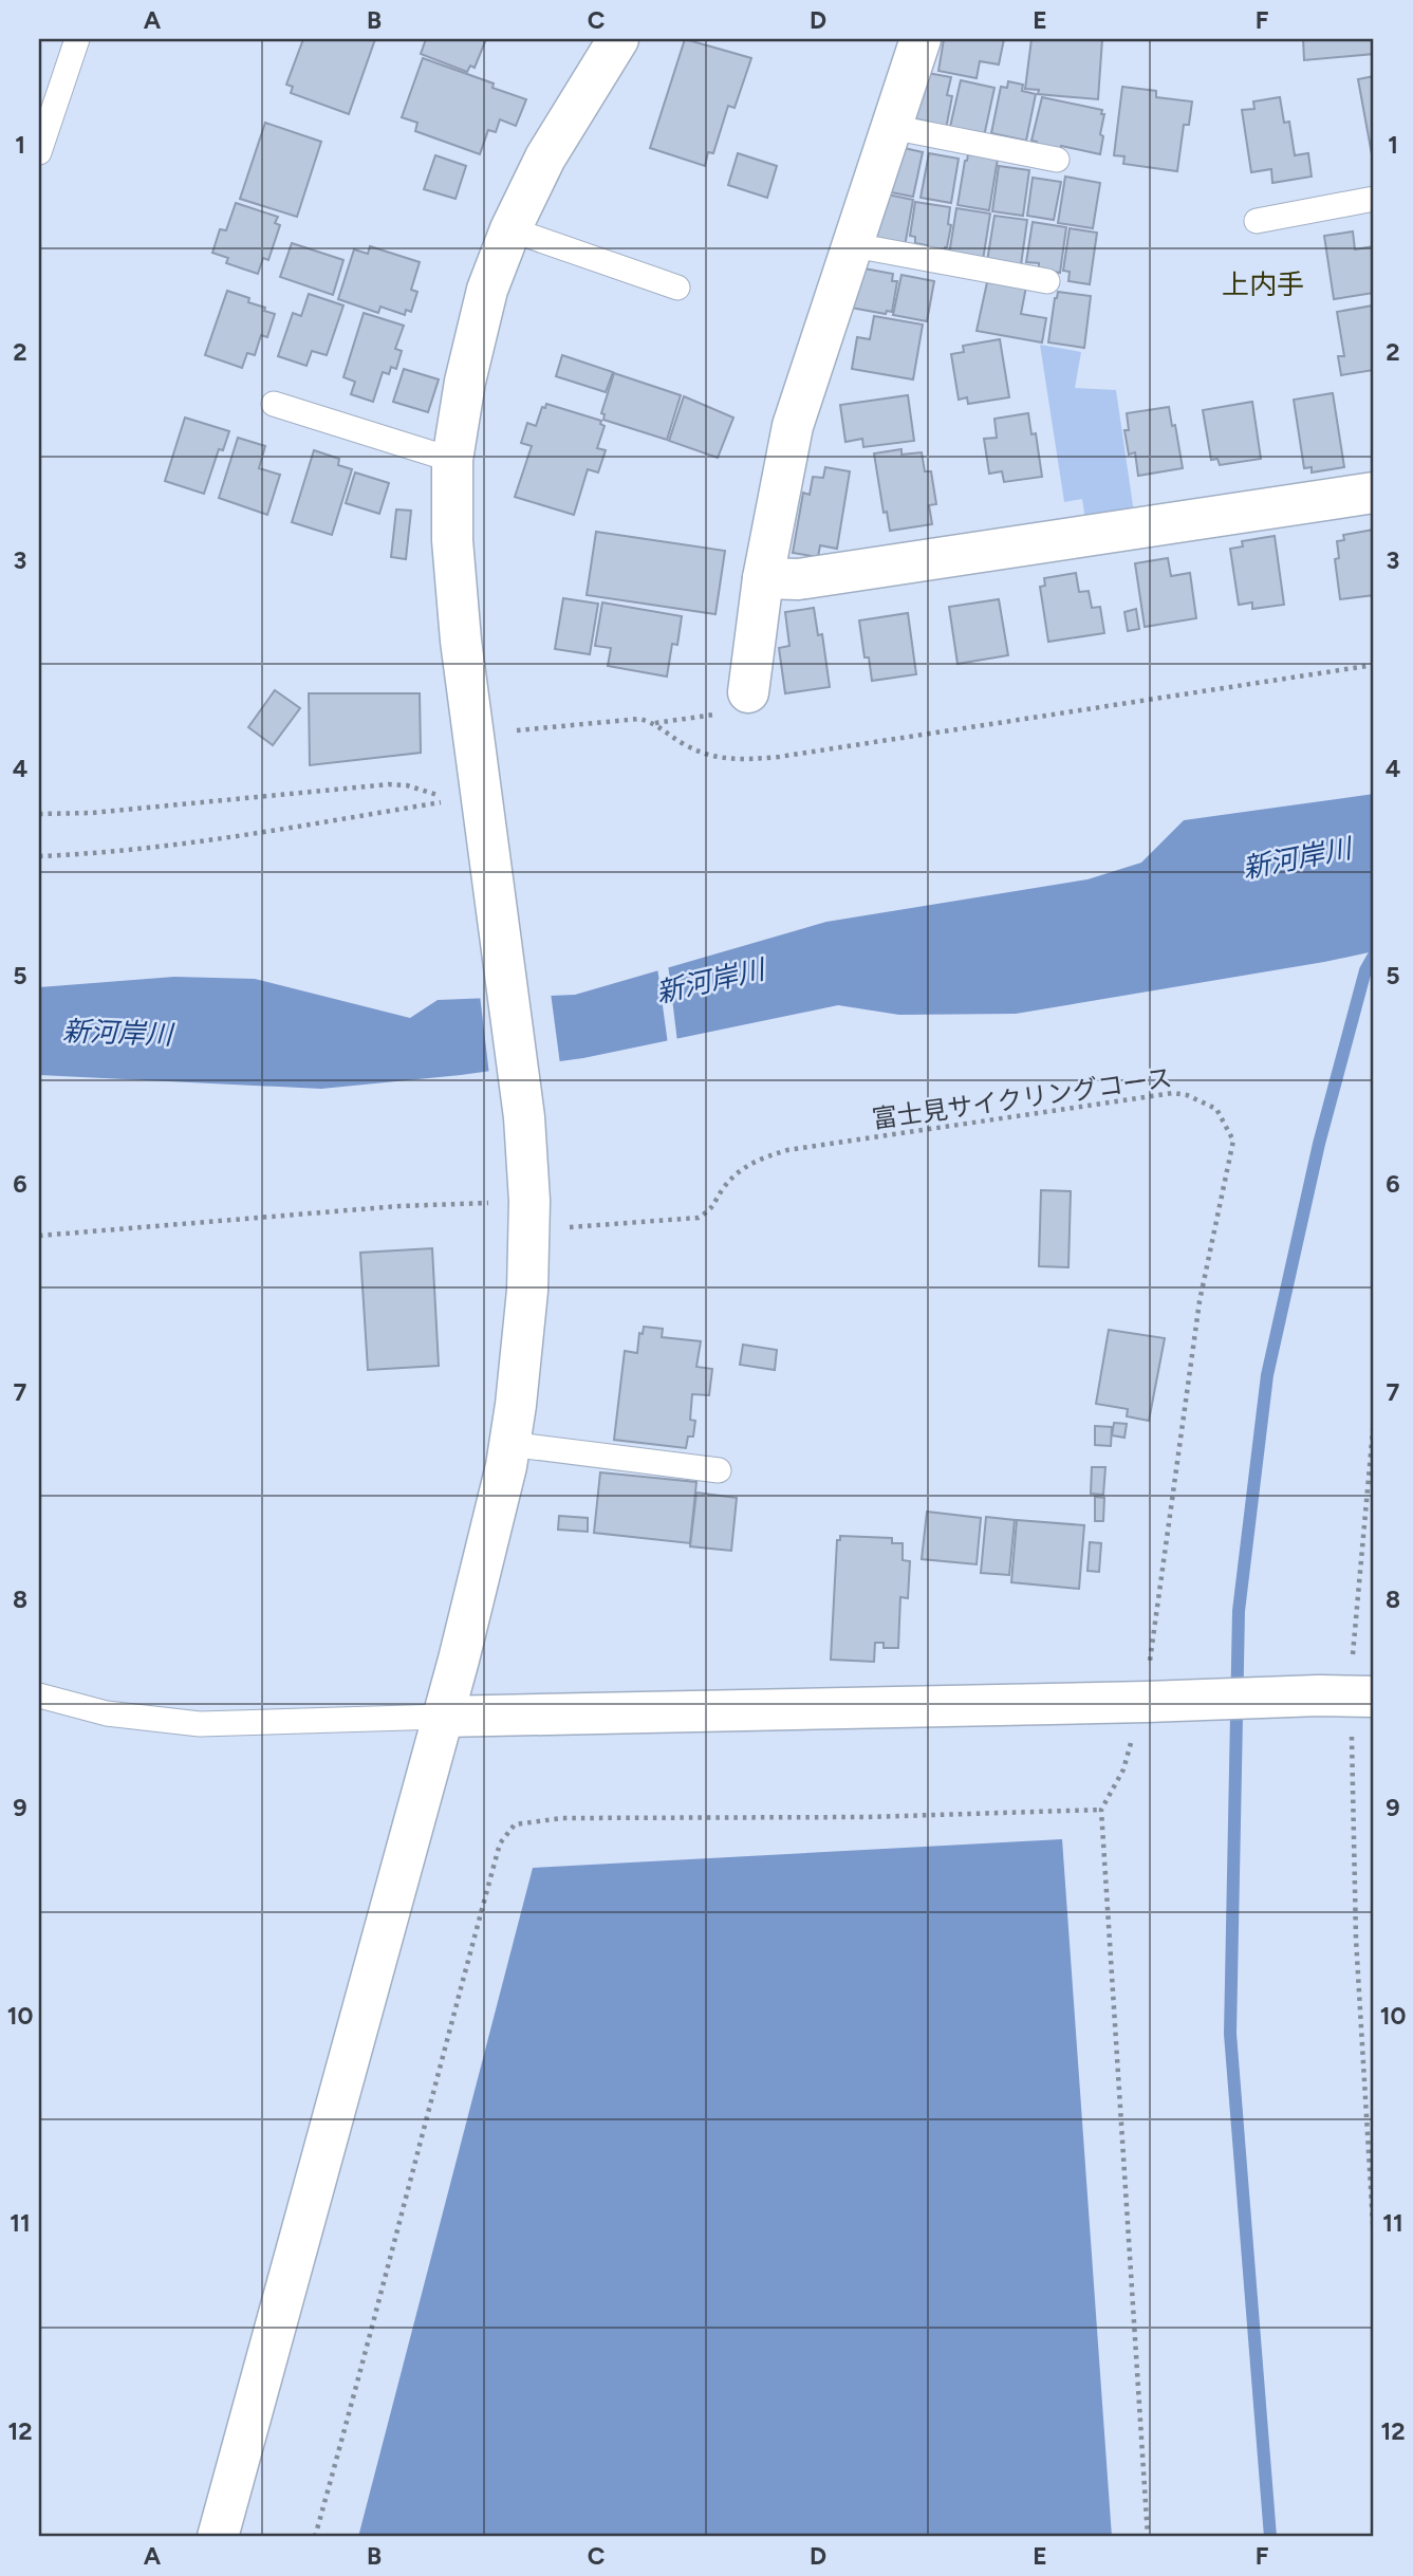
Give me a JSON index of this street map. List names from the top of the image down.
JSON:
{
  "streets": {
    "path": ["富士見サイクリングコース"]
  },
  "districts": ["上内手"],
  "water": ["新河岸川"],
  "grid": {
    "columns": [
      "A",
      "B",
      "C",
      "D",
      "E",
      "F"
    ],
    "rows": [
      "1",
      "2",
      "3",
      "4",
      "5",
      "6",
      "7",
      "8",
      "9",
      "10",
      "11",
      "12"
    ]
  }
}
